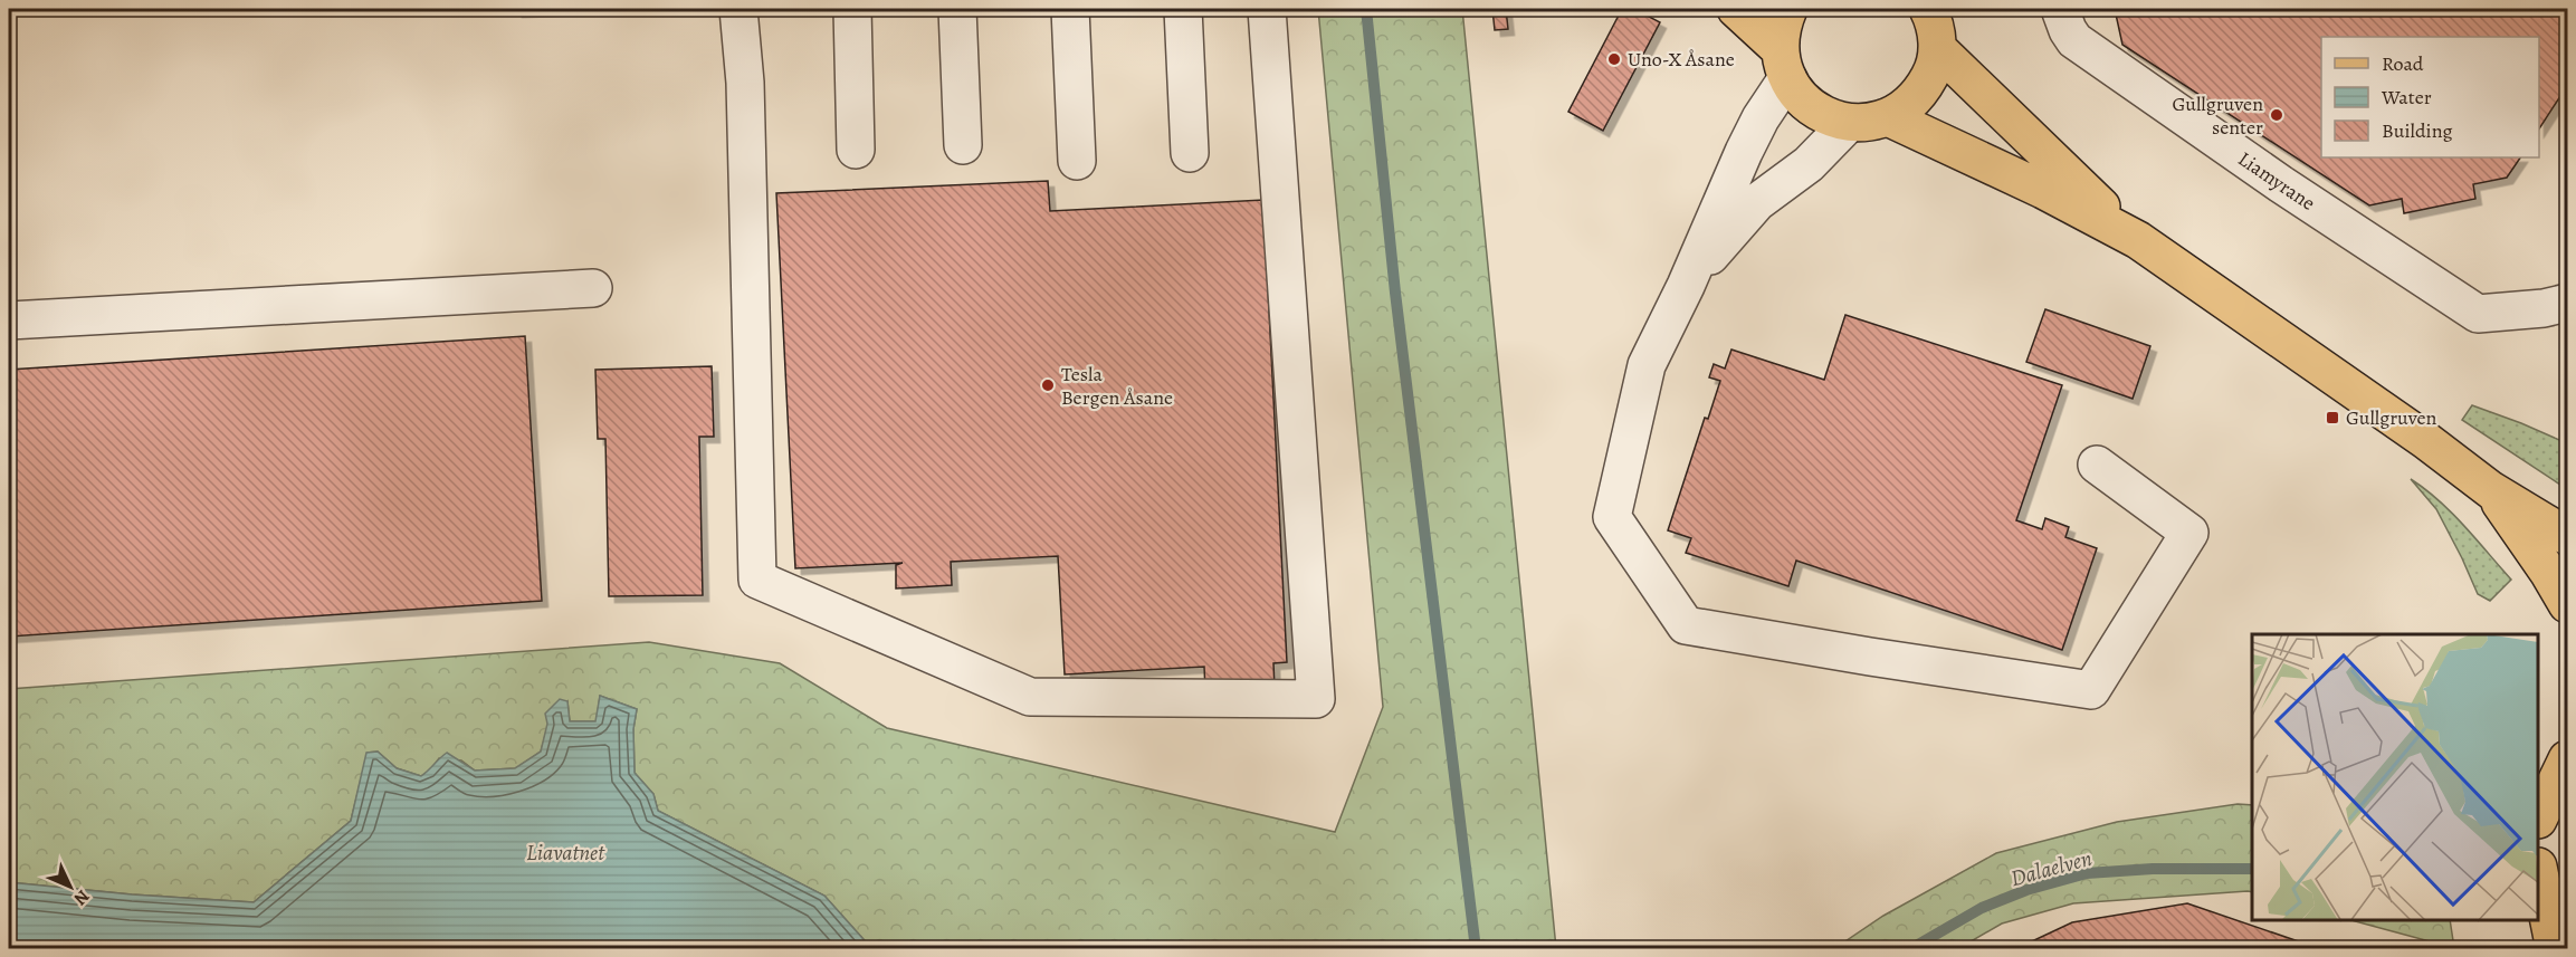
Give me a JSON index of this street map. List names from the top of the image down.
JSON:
{
  "streets": {
    "lane": ["Liamyrane"]
  },
  "water": ["Liavatnet", "Dalaelven"],
  "places": {
    "other": ["Uno-X Åsane", "Gullgruven senter", "Tesla Bergen Åsane"],
    "transit": ["Gullgruven"]
  },
  "legend": ["Road", "Water", "Building"],
  "north": "bottom right"
}
